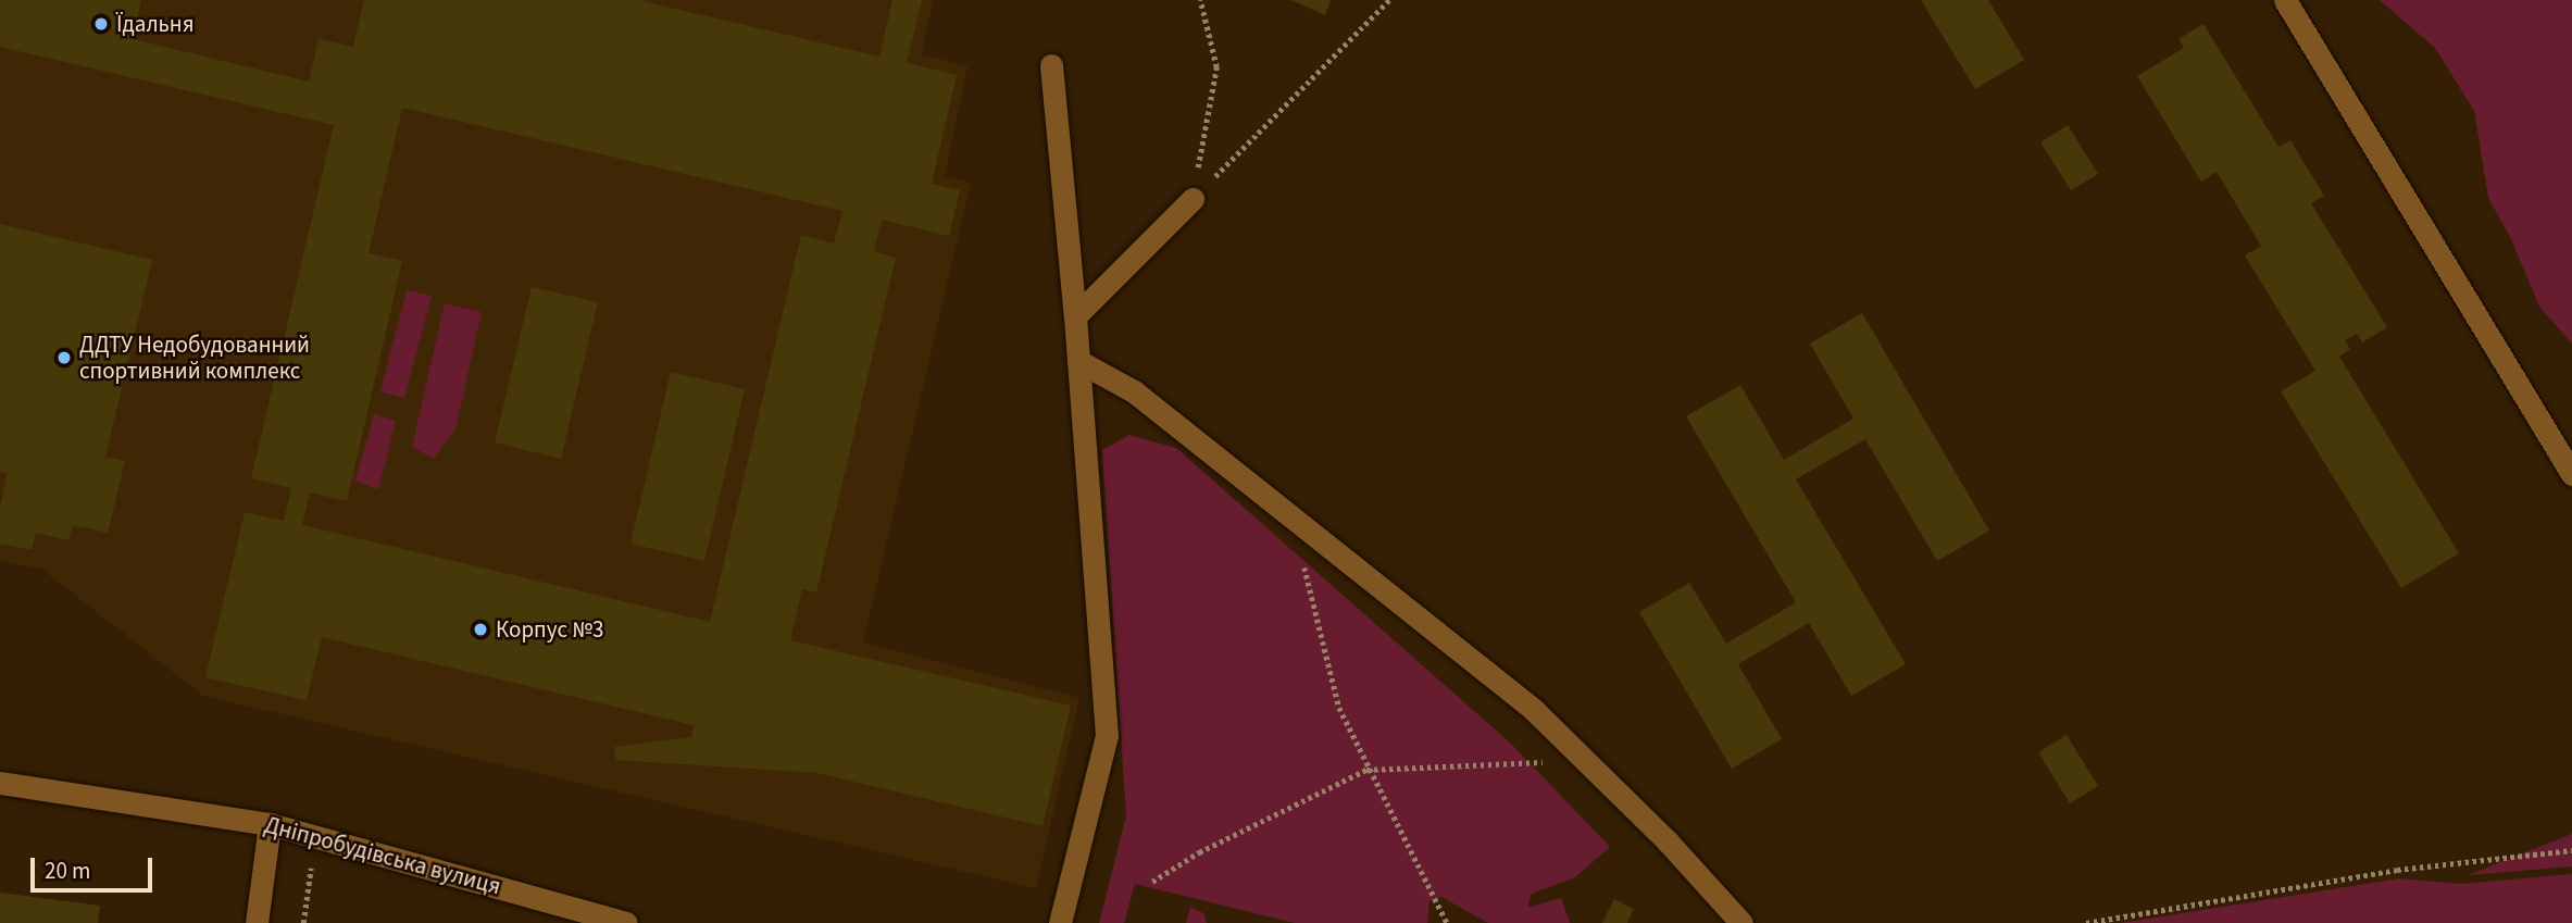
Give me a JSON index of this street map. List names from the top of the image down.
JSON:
{
  "streets": {
    "street": ["Дніпробудівська вулиця"]
  },
  "places": ["Їдальня", "ДДТУ Недобудованний спортивний комплекс", "Корпус №3"],
  "scale_bar": "20 m"
}
